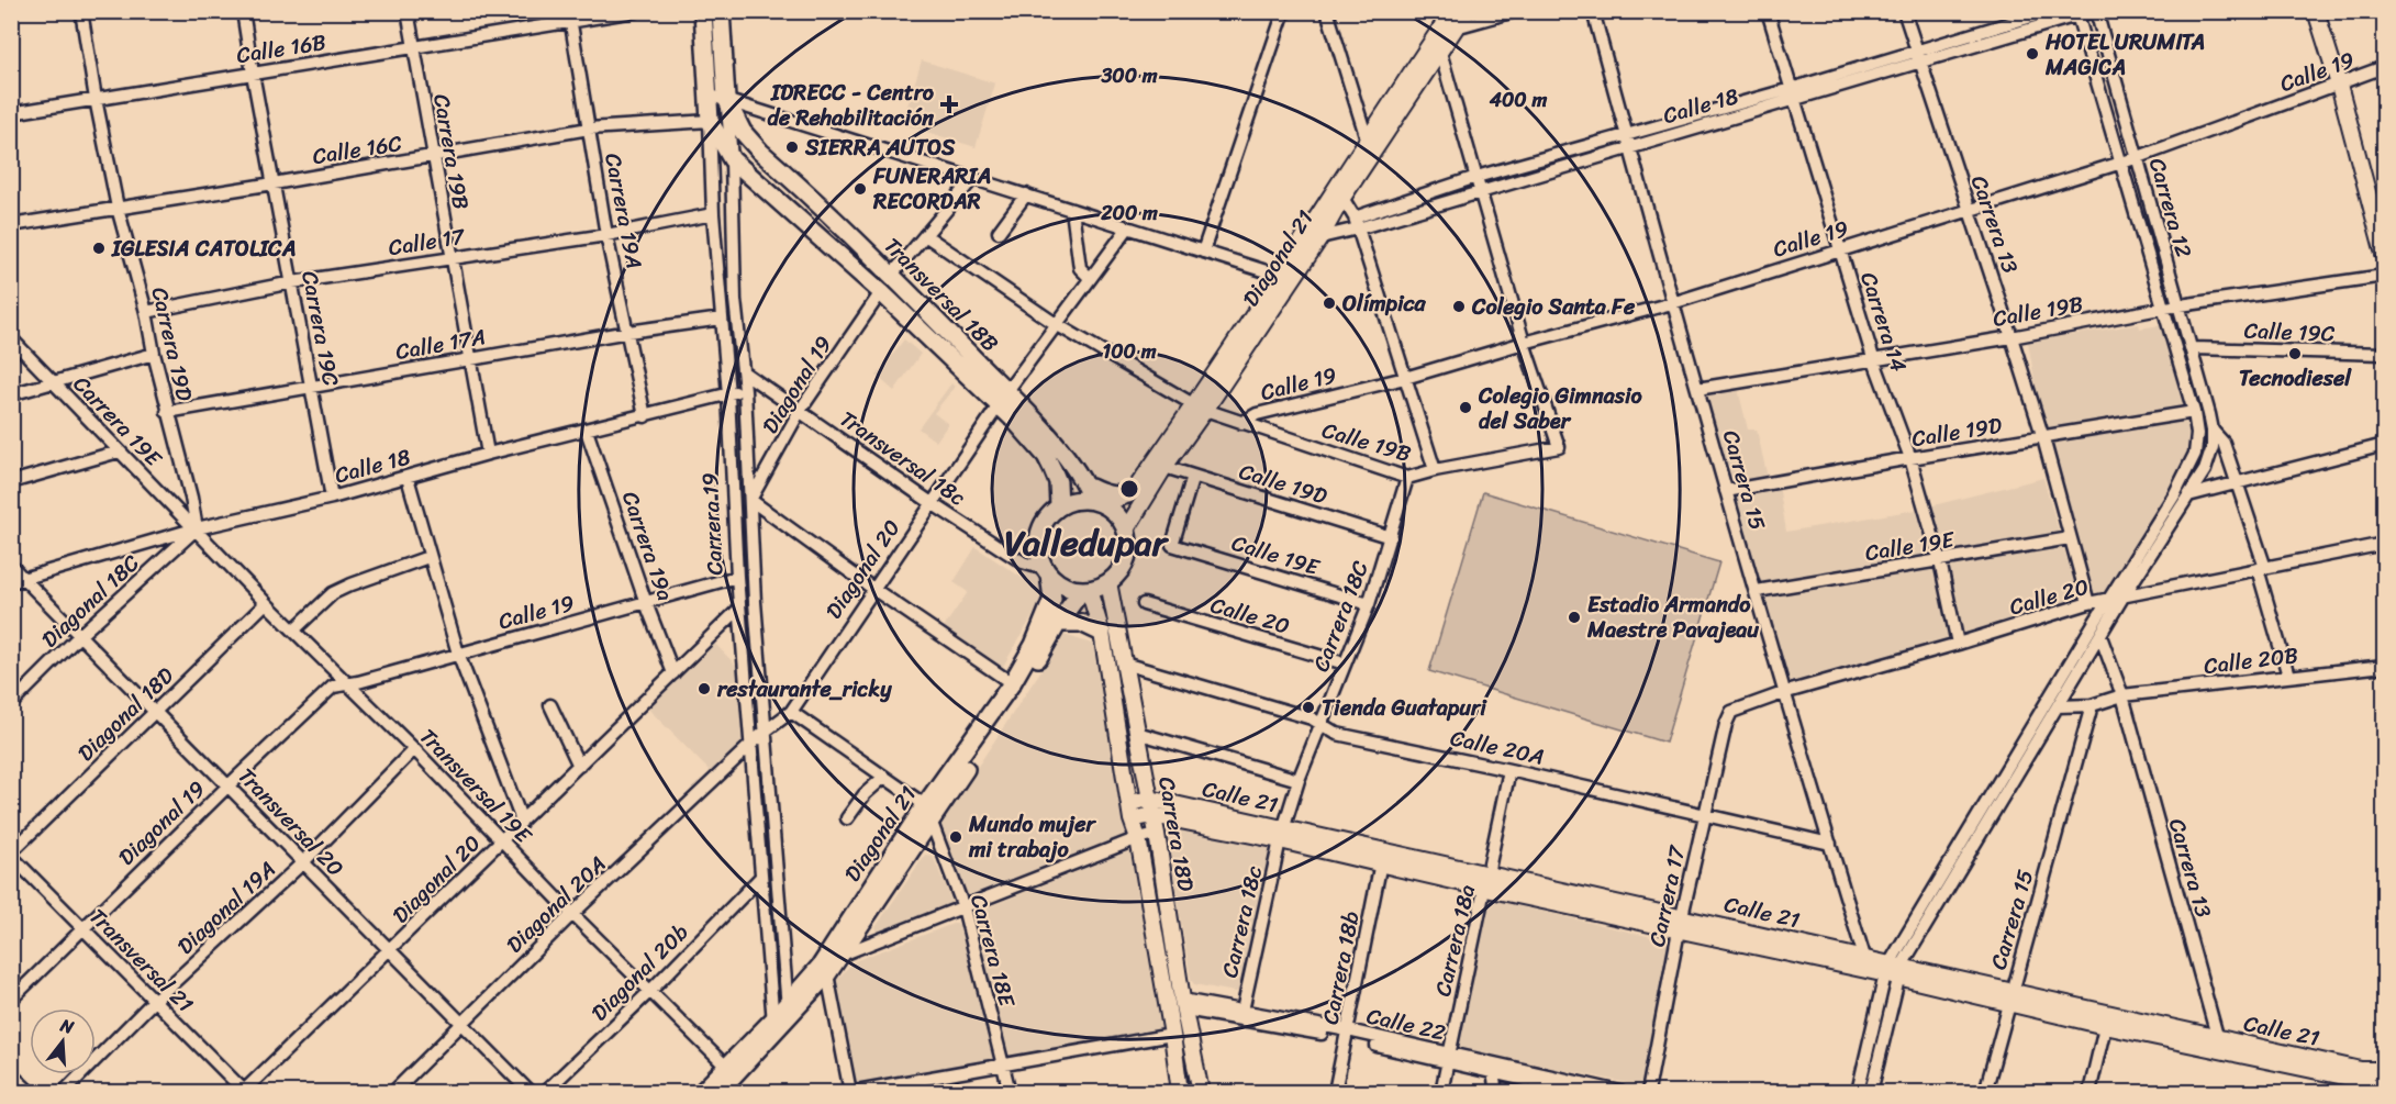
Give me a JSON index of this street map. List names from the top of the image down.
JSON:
{
  "streets": {
    "highway": ["Diagonal 21", "Transversal 18B", "Carrera 19"],
    "main road": ["Calle 21", "Carrera 18D"],
    "street": [
      "Calle 16B",
      "Calle 19",
      "Calle 18",
      "Calle 16C",
      "Carrera 19B",
      "Carrera 12",
      "Carrera 19A",
      "Carrera 13",
      "Calle 17",
      "Calle 19B",
      "Carrera 14",
      "Carrera 19C",
      "Calle 19C",
      "Carrera 19D",
      "Calle 17A",
      "Diagonal 19",
      "Carrera 19E",
      "Calle 19D",
      "Transversal 18c",
      "Carrera 15",
      "Carrera 19a",
      "Calle 19E",
      "Diagonal 20",
      "Calle 20",
      "Diagonal 18C",
      "Carrera 18C",
      "Calle 20B",
      "Diagonal 18D",
      "Calle 20A",
      "Transversal 19E",
      "Transversal 20",
      "Carrera 17",
      "Diagonal 20A",
      "Diagonal 19A",
      "Carrera 18c",
      "Carrera 18a",
      "Carrera 18E",
      "Transversal 21",
      "Carrera 18b",
      "Diagonal 20b",
      "Calle 22"
    ]
  },
  "crossings": [
    ["Calle 16B", "Carrera 19B"],
    ["Calle 16B", "Carrera 19A"],
    ["Calle 16B", "Carrera 19C"],
    ["Calle 16B", "Carrera 19D"],
    ["Calle 19", "Carrera 12"],
    ["Calle 19", "Carrera 13"],
    ["Calle 19", "Calle 19B"],
    ["Calle 19", "Carrera 14"],
    ["Calle 19", "Diagonal 19"],
    ["Calle 19", "Carrera 15"],
    ["Calle 19", "Carrera 19"],
    ["Calle 19", "Carrera 19a"],
    ["Calle 19", "Transversal 19E"],
    ["Calle 18", "Carrera 19B"],
    ["Calle 18", "Carrera 12"],
    ["Calle 18", "Carrera 19A"],
    ["Calle 18", "Carrera 13"],
    ["Calle 18", "Diagonal 21"],
    ["Calle 18", "Carrera 14"],
    ["Calle 18", "Carrera 19C"],
    ["Calle 18", "Carrera 19D"],
    ["Calle 18", "Carrera 19E"],
    ["Calle 18", "Carrera 15"],
    ["Calle 18", "Carrera 19"],
    ["Calle 18", "Carrera 19a"],
    ["Calle 18", "Diagonal 18C"],
    ["Calle 18", "Transversal 19E"],
    ["Calle 18", "Transversal 20"],
    ["Calle 16C", "Carrera 19B"],
    ["Calle 16C", "Carrera 19A"],
    ["Calle 16C", "Transversal 18B"],
    ["Calle 16C", "Carrera 19C"],
    ["Calle 16C", "Carrera 19D"],
    ["Calle 16C", "Carrera 19"],
    ["Carrera 19B", "Calle 17"],
    ["Carrera 19B", "Calle 17A"],
    ["Carrera 12", "Calle 19B"],
    ["Carrera 12", "Calle 19C"],
    ["Carrera 12", "Calle 19D"],
    ["Carrera 12", "Calle 20"],
    ["Carrera 12", "Calle 21"],
    ["Carrera 19A", "Calle 17"],
    ["Carrera 19A", "Calle 17A"],
    ["Carrera 13", "Calle 19B"],
    ["Carrera 13", "Calle 19D"],
    ["Carrera 13", "Calle 19E"],
    ["Carrera 13", "Calle 20"],
    ["Carrera 13", "Calle 20B"],
    ["Carrera 13", "Calle 21"],
    ["Calle 17", "Carrera 19C"],
    ["Calle 17", "Carrera 19D"],
    ["Calle 17", "Carrera 19"],
    ["Diagonal 21", "Transversal 18B"],
    ["Diagonal 21", "Calle 19B"],
    ["Diagonal 21", "Calle 19D"],
    ["Diagonal 21", "Transversal 18c"],
    ["Diagonal 21", "Carrera 19"],
    ["Diagonal 21", "Transversal 19E"],
    ["Diagonal 21", "Carrera 18D"],
    ["Diagonal 21", "Carrera 18E"],
    ["Transversal 18B", "Diagonal 19"],
    ["Transversal 18B", "Transversal 18c"],
    ["Transversal 18B", "Carrera 19"],
    ["Transversal 18B", "Diagonal 20"],
    ["Transversal 18B", "Carrera 18D"],
    ["Calle 19B", "Carrera 14"],
    ["Calle 19B", "Carrera 15"],
    ["Calle 19B", "Diagonal 20"],
    ["Calle 19B", "Carrera 18C"],
    ["Carrera 14", "Calle 19D"],
    ["Carrera 14", "Calle 19E"],
    ["Carrera 14", "Calle 20"],
    ["Carrera 19C", "Calle 17A"],
    ["Carrera 19D", "Calle 17A"],
    ["Carrera 19D", "Carrera 19E"],
    ["Carrera 19D", "Diagonal 18C"],
    ["Carrera 19D", "Transversal 19E"],
    ["Calle 17A", "Carrera 19"],
    ["Diagonal 19", "Transversal 18c"],
    ["Diagonal 19", "Carrera 19"],
    ["Diagonal 19", "Transversal 19E"],
    ["Diagonal 19", "Transversal 20"],
    ["Diagonal 19", "Transversal 21"],
    ["Carrera 19E", "Diagonal 18C"],
    ["Carrera 19E", "Transversal 19E"],
    ["Calle 19D", "Carrera 15"],
    ["Calle 19D", "Calle 19E"],
    ["Calle 19D", "Carrera 18C"],
    ["Transversal 18c", "Carrera 19"],
    ["Transversal 18c", "Diagonal 20"],
    ["Transversal 18c", "Carrera 18D"],
    ["Carrera 15", "Calle 19E"],
    ["Carrera 15", "Calle 20"],
    ["Carrera 15", "Calle 20B"],
    ["Carrera 15", "Calle 20A"],
    ["Carrera 15", "Calle 21"],
    ["Carrera 19", "Diagonal 20"],
    ["Carrera 19", "Diagonal 20A"],
    ["Carrera 19", "Diagonal 20b"],
    ["Carrera 19a", "Diagonal 20"],
    ["Calle 19E", "Carrera 18C"],
    ["Diagonal 20", "Transversal 19E"],
    ["Diagonal 20", "Transversal 20"],
    ["Diagonal 20", "Diagonal 20A"],
    ["Diagonal 20", "Transversal 21"],
    ["Calle 20", "Carrera 18C"],
    ["Calle 20", "Carrera 17"],
    ["Diagonal 18C", "Transversal 19E"],
    ["Diagonal 18C", "Transversal 20"],
    ["Carrera 18C", "Calle 20A"],
    ["Carrera 18C", "Calle 21"],
    ["Carrera 18C", "Carrera 18c"],
    ["Diagonal 18D", "Transversal 19E"],
    ["Diagonal 18D", "Transversal 20"],
    ["Diagonal 18D", "Transversal 21"],
    ["Calle 20A", "Carrera 18D"],
    ["Calle 20A", "Carrera 17"],
    ["Calle 20A", "Carrera 18a"],
    ["Transversal 19E", "Diagonal 20A"],
    ["Transversal 19E", "Diagonal 19A"],
    ["Transversal 19E", "Diagonal 20b"],
    ["Calle 21", "Carrera 18D"],
    ["Calle 21", "Carrera 17"],
    ["Calle 21", "Carrera 18c"],
    ["Calle 21", "Carrera 18a"],
    ["Calle 21", "Carrera 18b"],
    ["Transversal 20", "Diagonal 20A"],
    ["Transversal 20", "Diagonal 19A"],
    ["Carrera 18D", "Calle 22"],
    ["Diagonal 19A", "Transversal 21"],
    ["Carrera 18c", "Calle 22"],
    ["Carrera 18a", "Calle 22"],
    ["Carrera 18b", "Calle 22"]
  ],
  "districts": ["Valledupar"],
  "places": {
    "other": [
      "HOTEL URUMITA MAGICA",
      "SIERRA AUTOS",
      "FUNERARIA RECORDAR",
      "IGLESIA CATOLICA",
      "Olímpica",
      "Colegio Santa Fe",
      "Tecnodiesel",
      "Colegio Gimnasio del Saber",
      "Estadio Armando Maestre Pavajeau",
      "restaurante_ricky",
      "Tienda Guatapuri",
      "Mundo mujer mi trabajo"
    ],
    "health": ["IDRECC - Centro de Rehabilitación"]
  },
  "north": "top",
  "rings": [
    "300 m",
    "400 m",
    "200 m",
    "100 m"
  ]
}
